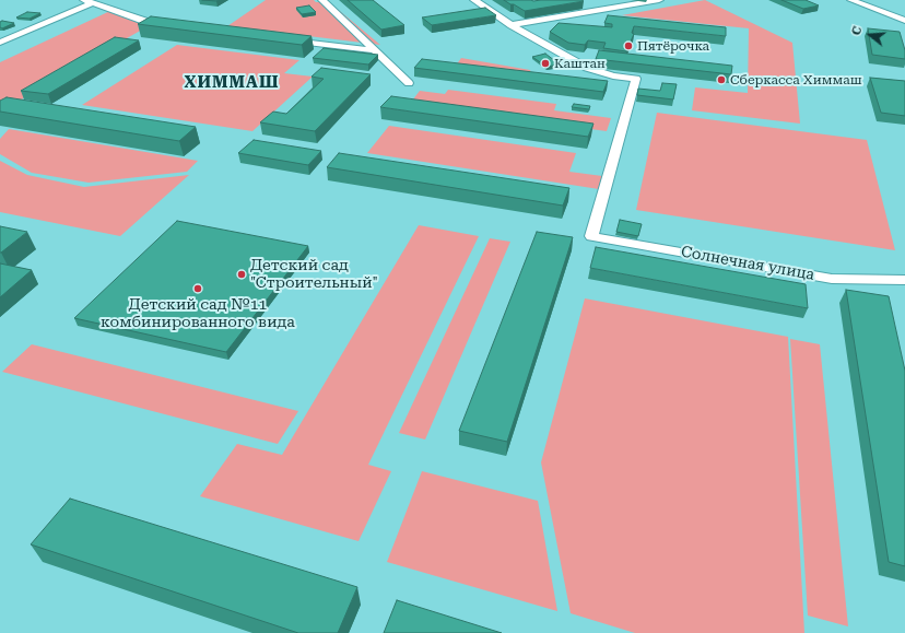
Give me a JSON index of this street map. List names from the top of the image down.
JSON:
{
  "streets": {
    "street": ["Солнечная улица"]
  },
  "districts": ["ХИММАШ"],
  "places": [
    "Пятёрочка",
    "Каштан",
    "Сберкасса Химмаш",
    "Детский сад \"Строительный\"",
    "Детский сад №11 комбинированного вида"
  ],
  "north": "left"
}
